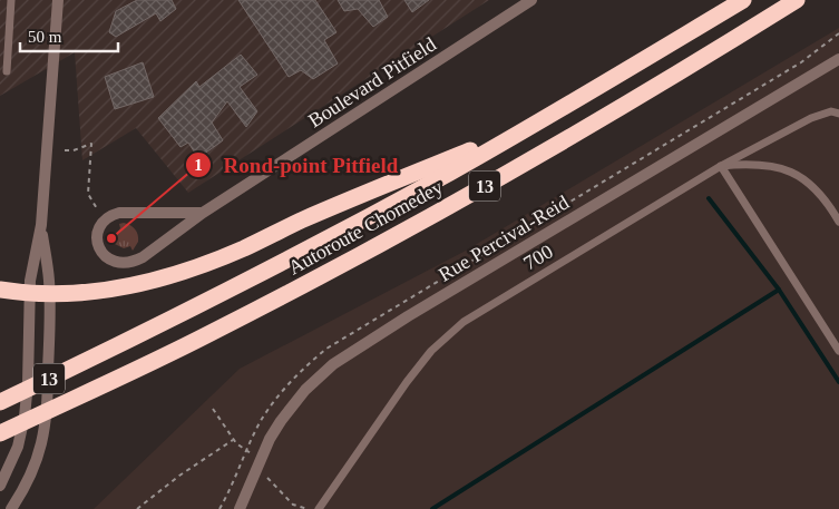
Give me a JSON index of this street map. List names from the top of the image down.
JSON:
{
  "streets": {
    "highway": ["13", "Autoroute Chomedey"],
    "street": ["Boulevard Pitfield", "Rue Percival-Reid"],
    "lane": ["700"]
  },
  "places": ["Rond-point Pitfield"],
  "scale_bar": "50 m"
}
